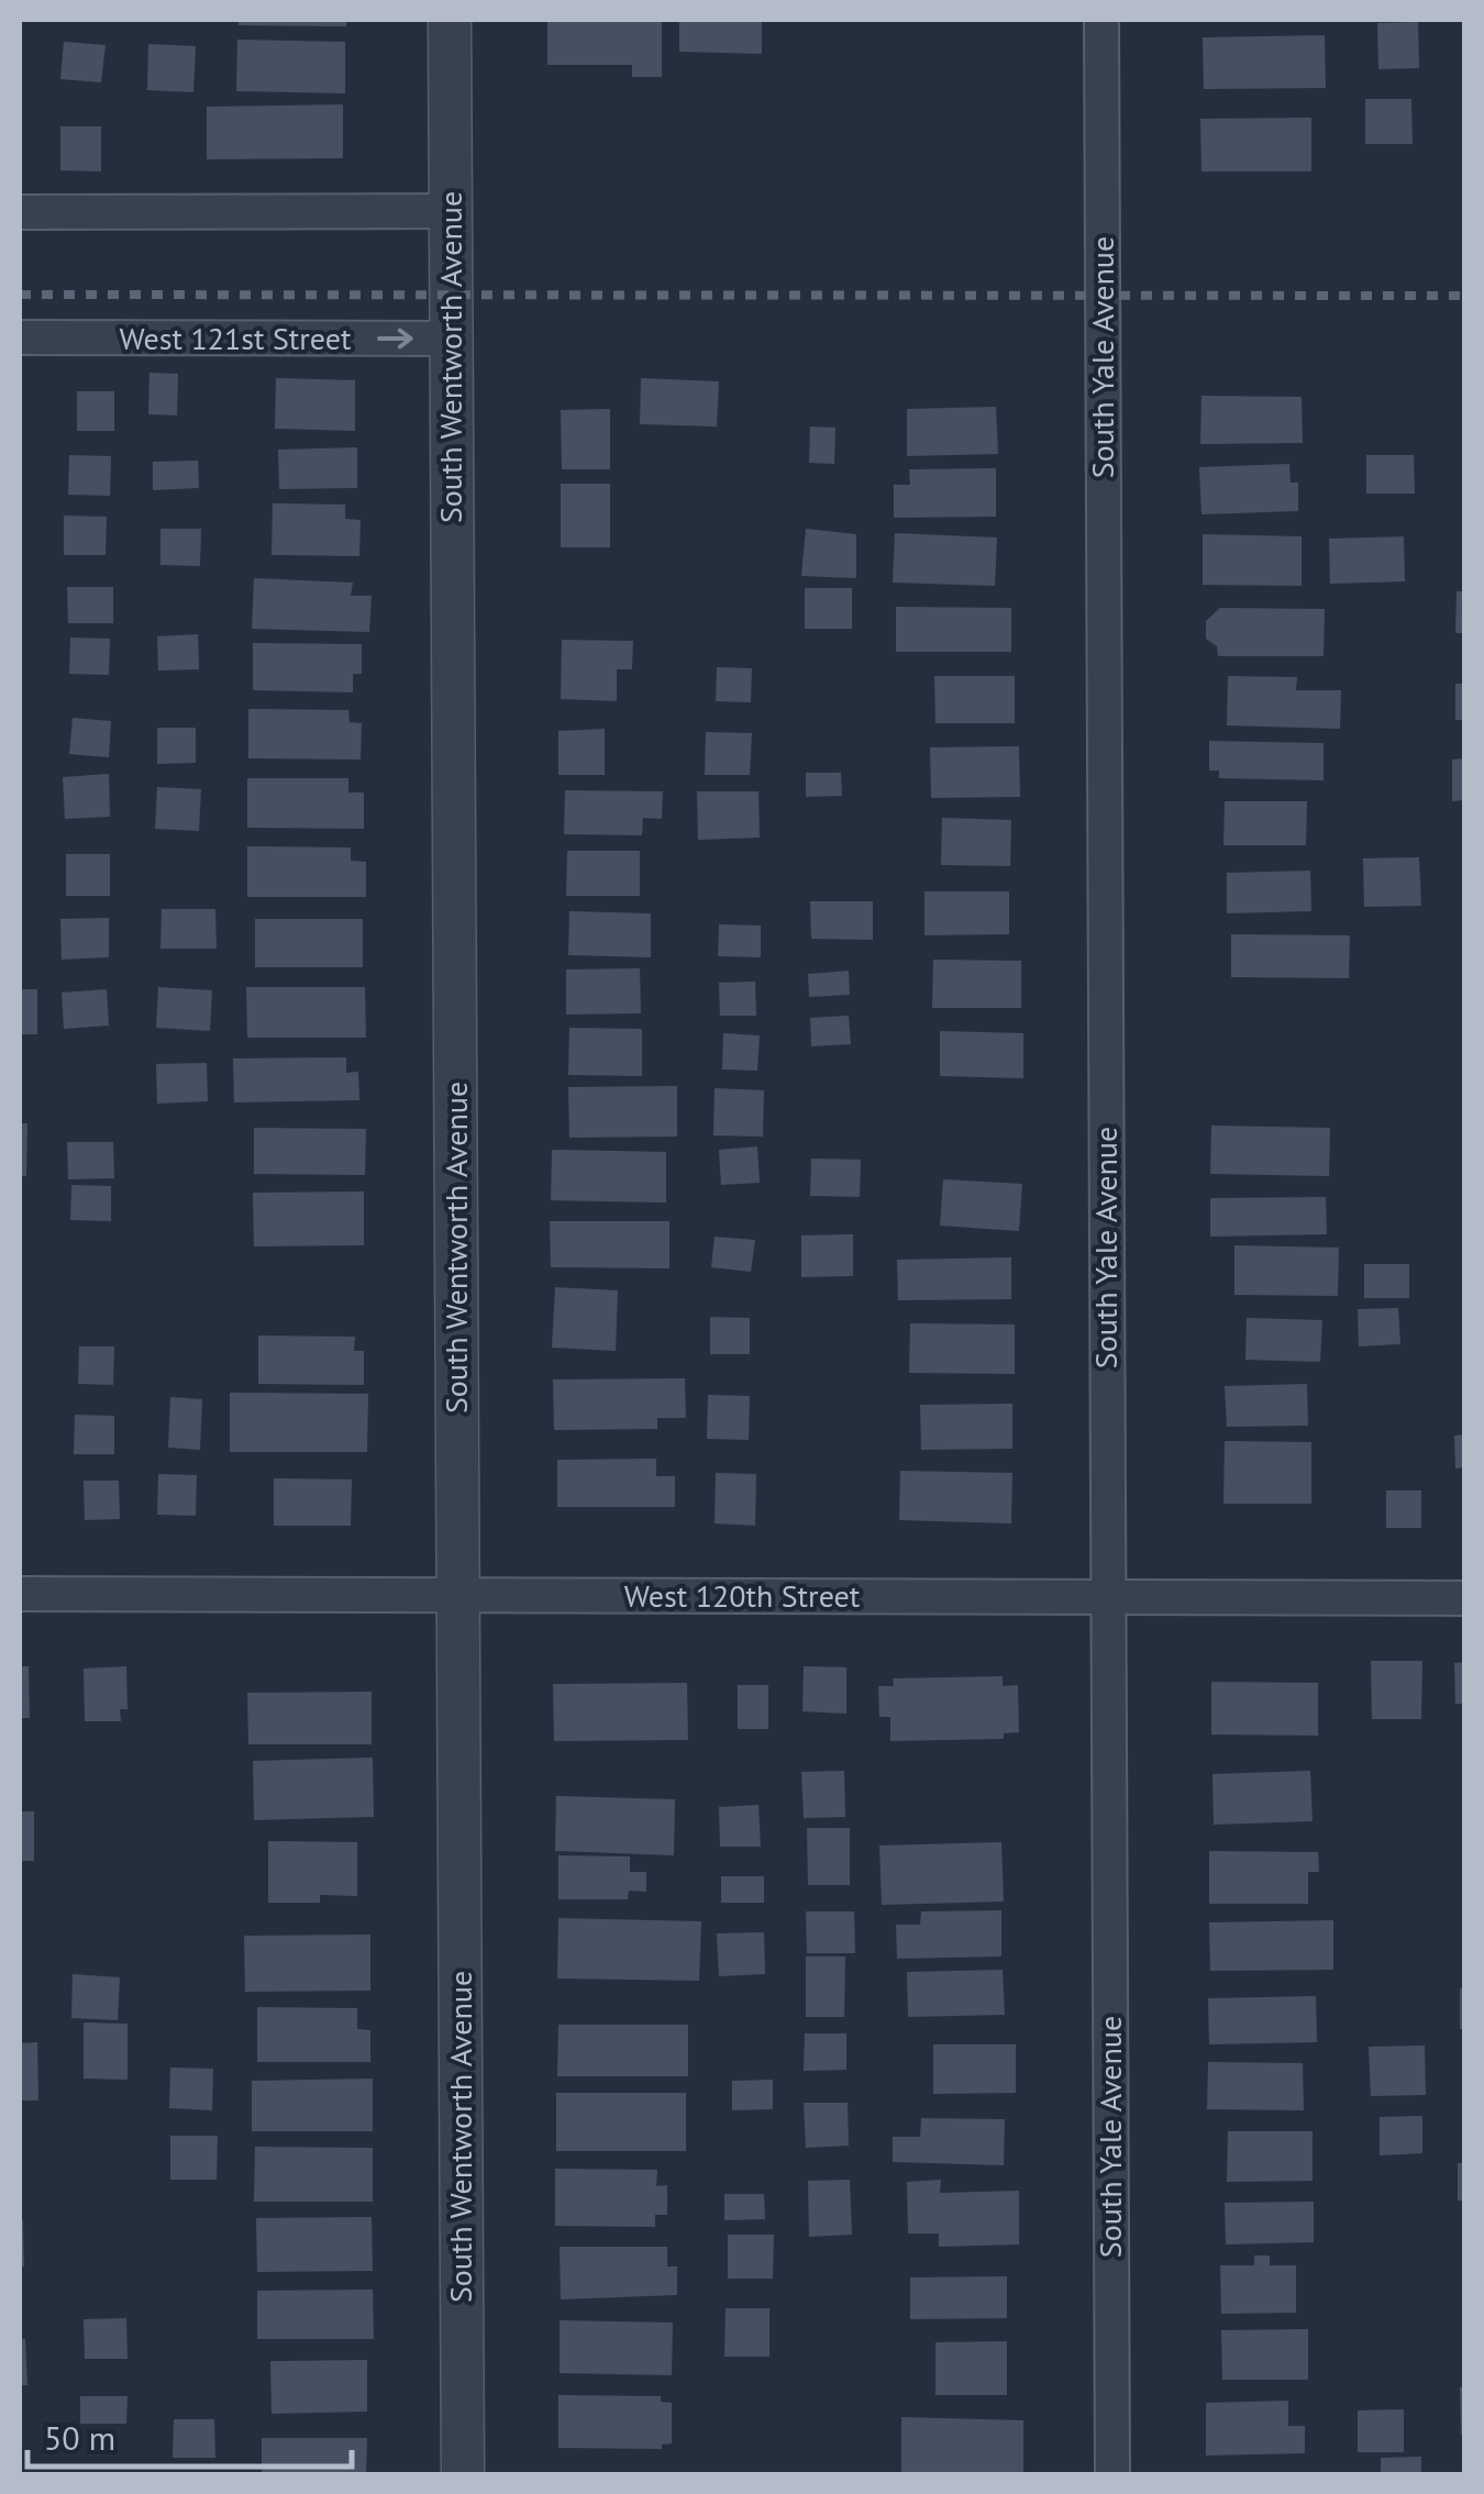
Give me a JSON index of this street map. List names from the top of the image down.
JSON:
{
  "streets": {
    "street": [
      "West 121st Street",
      "South Wentworth Avenue",
      "South Yale Avenue",
      "West 120th Street"
    ]
  },
  "crossings": [
    ["West 121st Street", "South Wentworth Avenue"],
    ["South Wentworth Avenue", "West 120th Street"],
    ["South Yale Avenue", "West 120th Street"]
  ],
  "scale_bar": "50 m"
}
